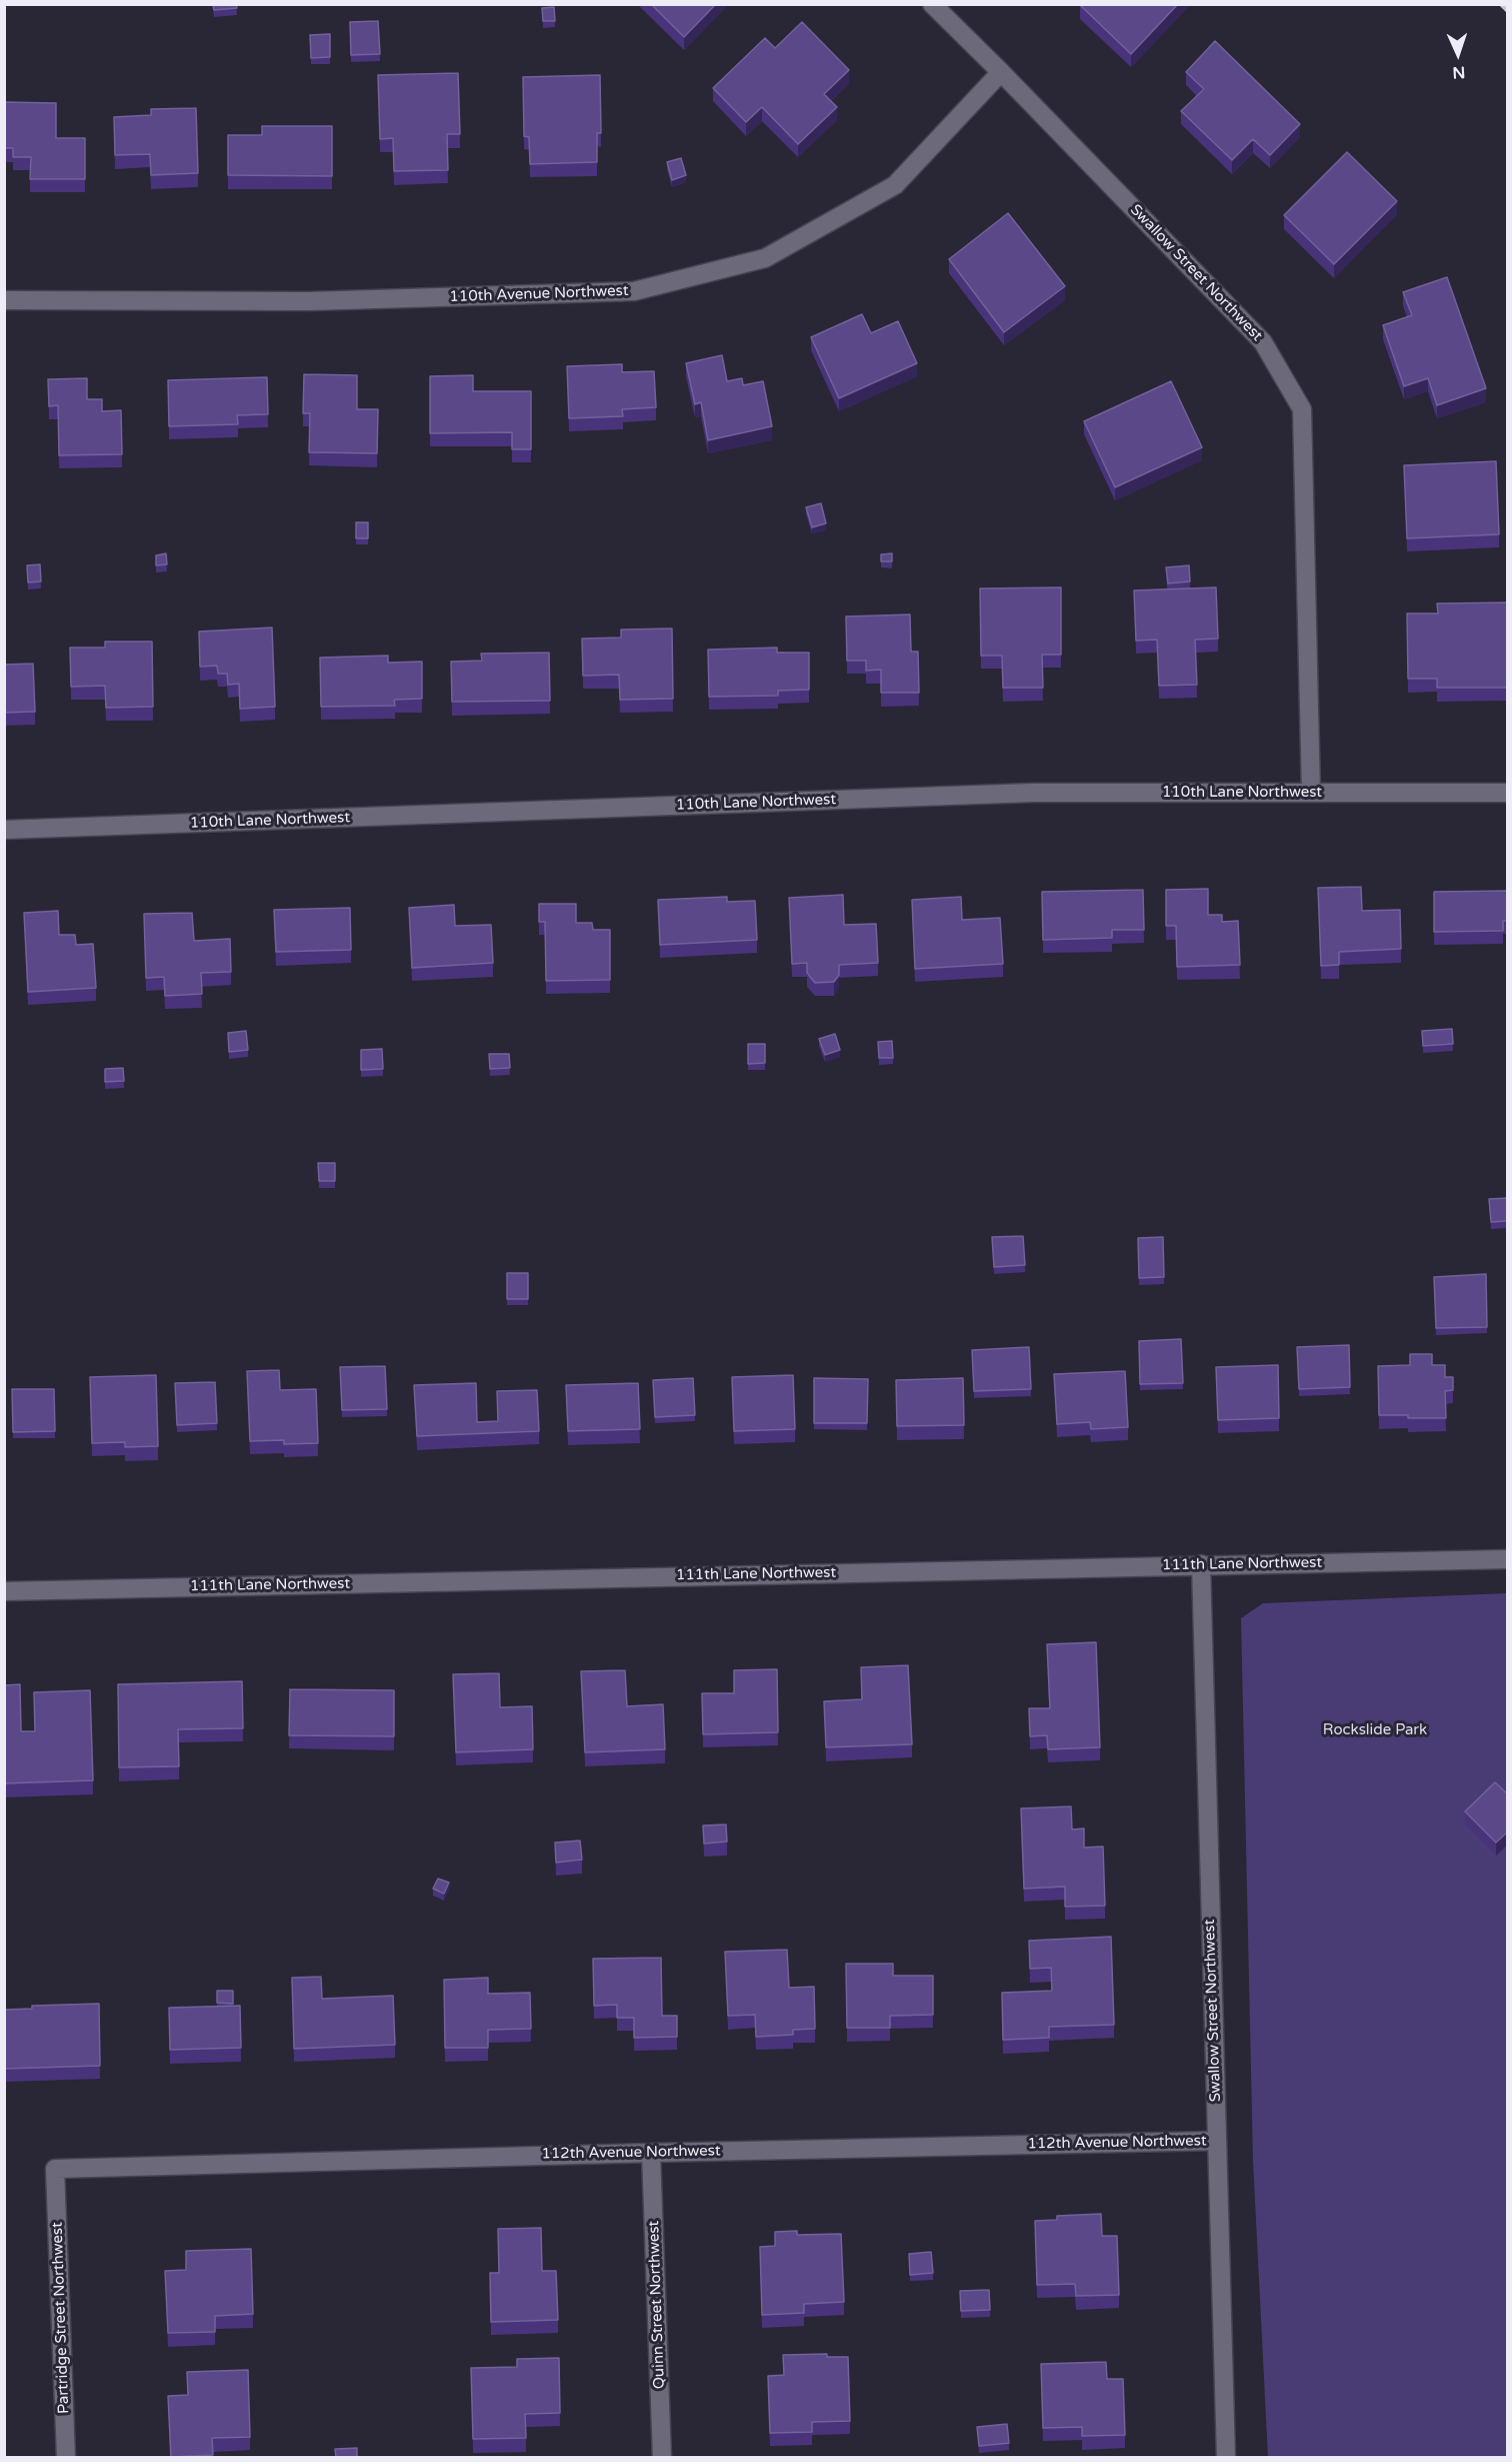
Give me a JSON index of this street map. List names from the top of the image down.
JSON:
{
  "streets": {
    "street": [
      "Swallow Street Northwest",
      "110th Avenue Northwest",
      "110th Lane Northwest",
      "111th Lane Northwest",
      "112th Avenue Northwest",
      "Quinn Street Northwest",
      "Partridge Street Northwest"
    ]
  },
  "crossings": [
    ["Swallow Street Northwest", "110th Avenue Northwest"],
    ["Swallow Street Northwest", "110th Lane Northwest"],
    ["Swallow Street Northwest", "111th Lane Northwest"],
    ["Swallow Street Northwest", "112th Avenue Northwest"],
    ["112th Avenue Northwest", "Quinn Street Northwest"],
    ["112th Avenue Northwest", "Partridge Street Northwest"]
  ],
  "parks": ["Rockslide Park"],
  "north": "bottom"
}
